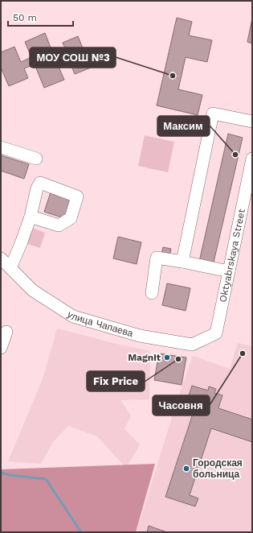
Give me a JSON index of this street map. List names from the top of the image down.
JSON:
{
  "streets": {
    "street": ["Oktyabrskaya Street", "улица Чапаева"]
  },
  "crossings": [
    ["Oktyabrskaya Street", "улица Чапаева"]
  ],
  "places": [
    "МОУ СОШ №3",
    "Максим",
    "Часовня",
    "Magnit",
    "Fix Price",
    "Городская больница"
  ],
  "scale_bar": "50 m"
}
